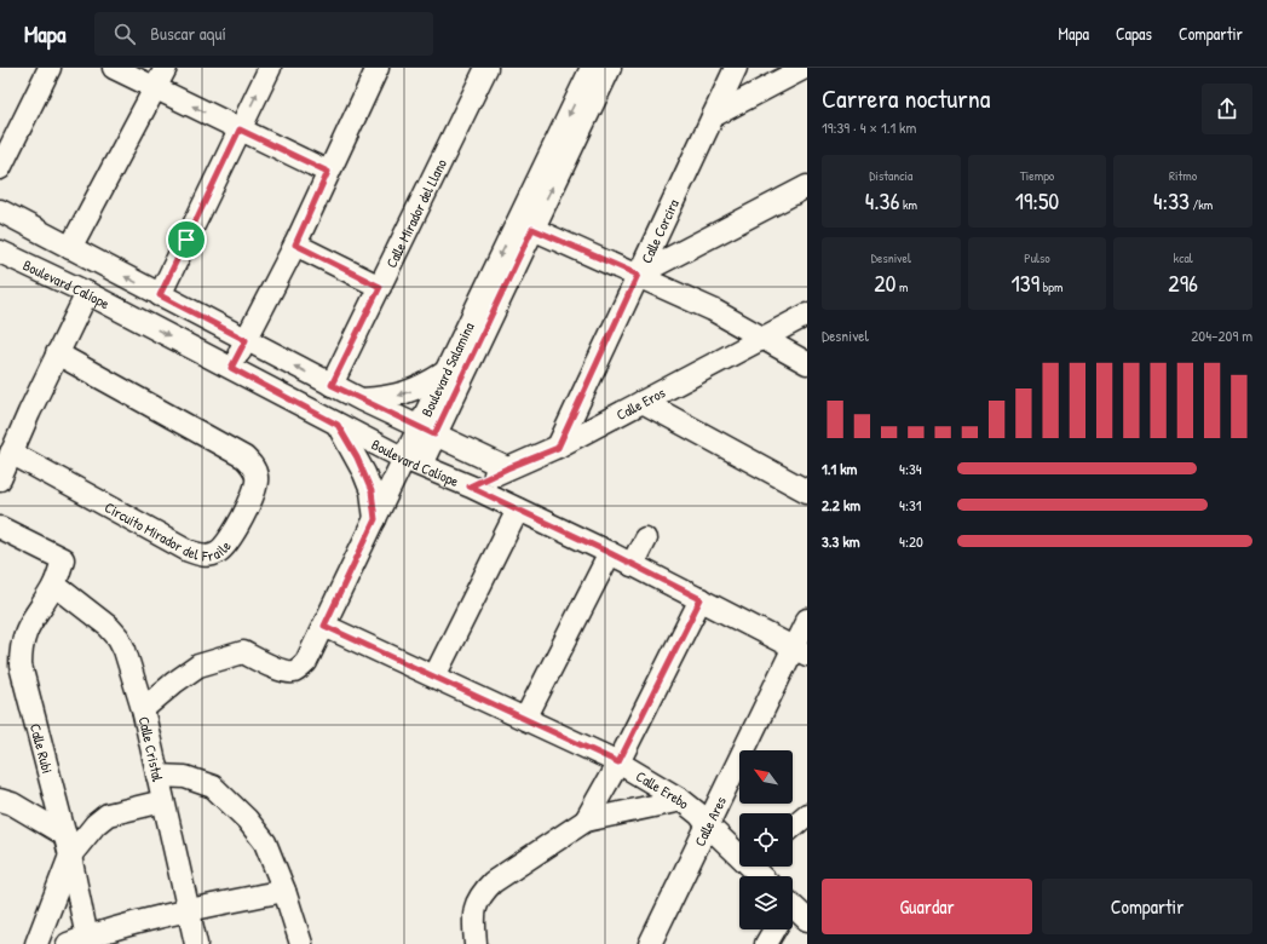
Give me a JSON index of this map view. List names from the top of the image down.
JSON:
{
  "streets": {
    "street": [
      "Calle Mirador del Llano",
      "Calle Corcira",
      "Boulevard Calíope",
      "Boulevard Salamina",
      "Calle Eros",
      "Circuito Mirador del Fraile",
      "Calle Rubi",
      "Calle Cristal",
      "Calle Erebo",
      "Calle Ares"
    ]
  },
  "crossings": [
    ["Calle Corcira", "Calle Eros"],
    ["Boulevard Calíope", "Boulevard Salamina"],
    ["Boulevard Calíope", "Calle Eros"],
    ["Boulevard Calíope", "Calle Ares"],
    ["Boulevard Salamina", "Calle Cristal"],
    ["Boulevard Salamina", "Calle Erebo"],
    ["Calle Rubi", "Calle Cristal"],
    ["Calle Erebo", "Calle Ares"]
  ],
  "north": "top left",
  "page": {
    "header": "Mapa",
    "search": "Buscar aquí",
    "nav": ["Mapa", "Capas", "Compartir"],
    "heading": ["Carrera nocturna", "19:39 · 4 × 1.1 km"],
    "stats": [
      ["Distancia", "4.36 km"],
      ["Tiempo", "19:50"],
      ["Ritmo", "4:33 /km"],
      ["Desnivel", "20 m"],
      ["Pulso", "139 bpm"],
      ["kcal", "296"]
    ],
    "chart": ["Desnivel", "204–209 m"],
    "list": [
      {
        "name": "1.1 km",
        "note": "4:34"
      },
      {
        "name": "2.2 km",
        "note": "4:31"
      },
      {
        "name": "3.3 km",
        "note": "4:20"
      }
    ],
    "buttons": ["Guardar", "Compartir"]
  }
}
